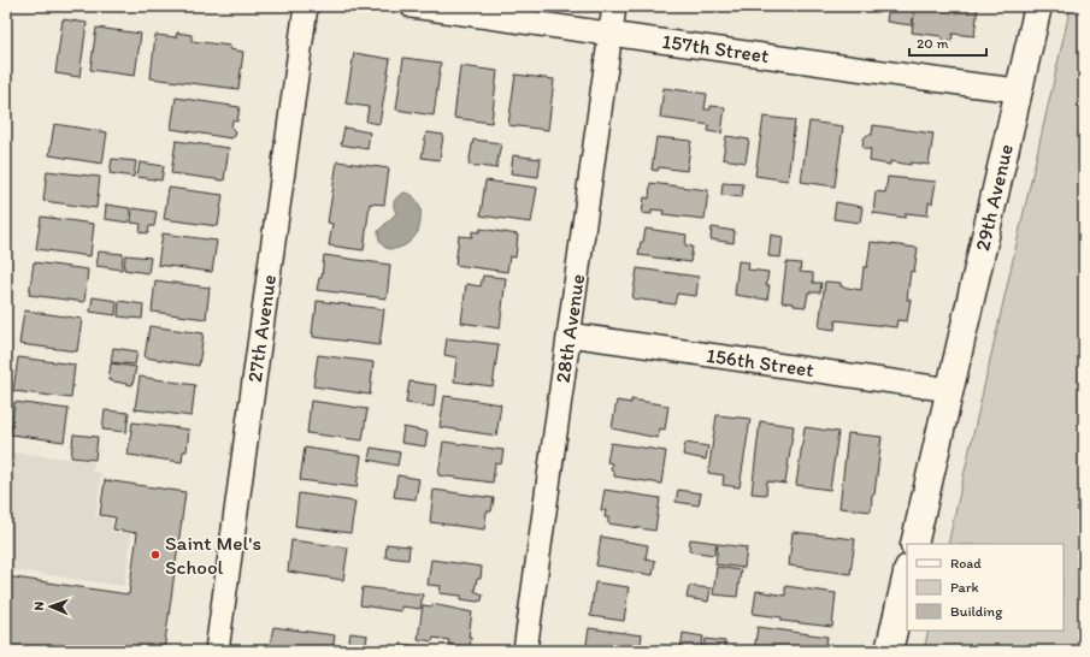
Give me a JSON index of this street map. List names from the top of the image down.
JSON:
{
  "streets": {
    "street": [
      "157th Street",
      "29th Avenue",
      "27th Avenue",
      "28th Avenue",
      "156th Street"
    ]
  },
  "crossings": [
    ["157th Street", "29th Avenue"],
    ["157th Street", "28th Avenue"],
    ["29th Avenue", "156th Street"],
    ["28th Avenue", "156th Street"]
  ],
  "places": ["Saint Mel's School"],
  "legend": ["Road", "Park", "Building"],
  "scale_bar": "20 m",
  "north": "left"
}
